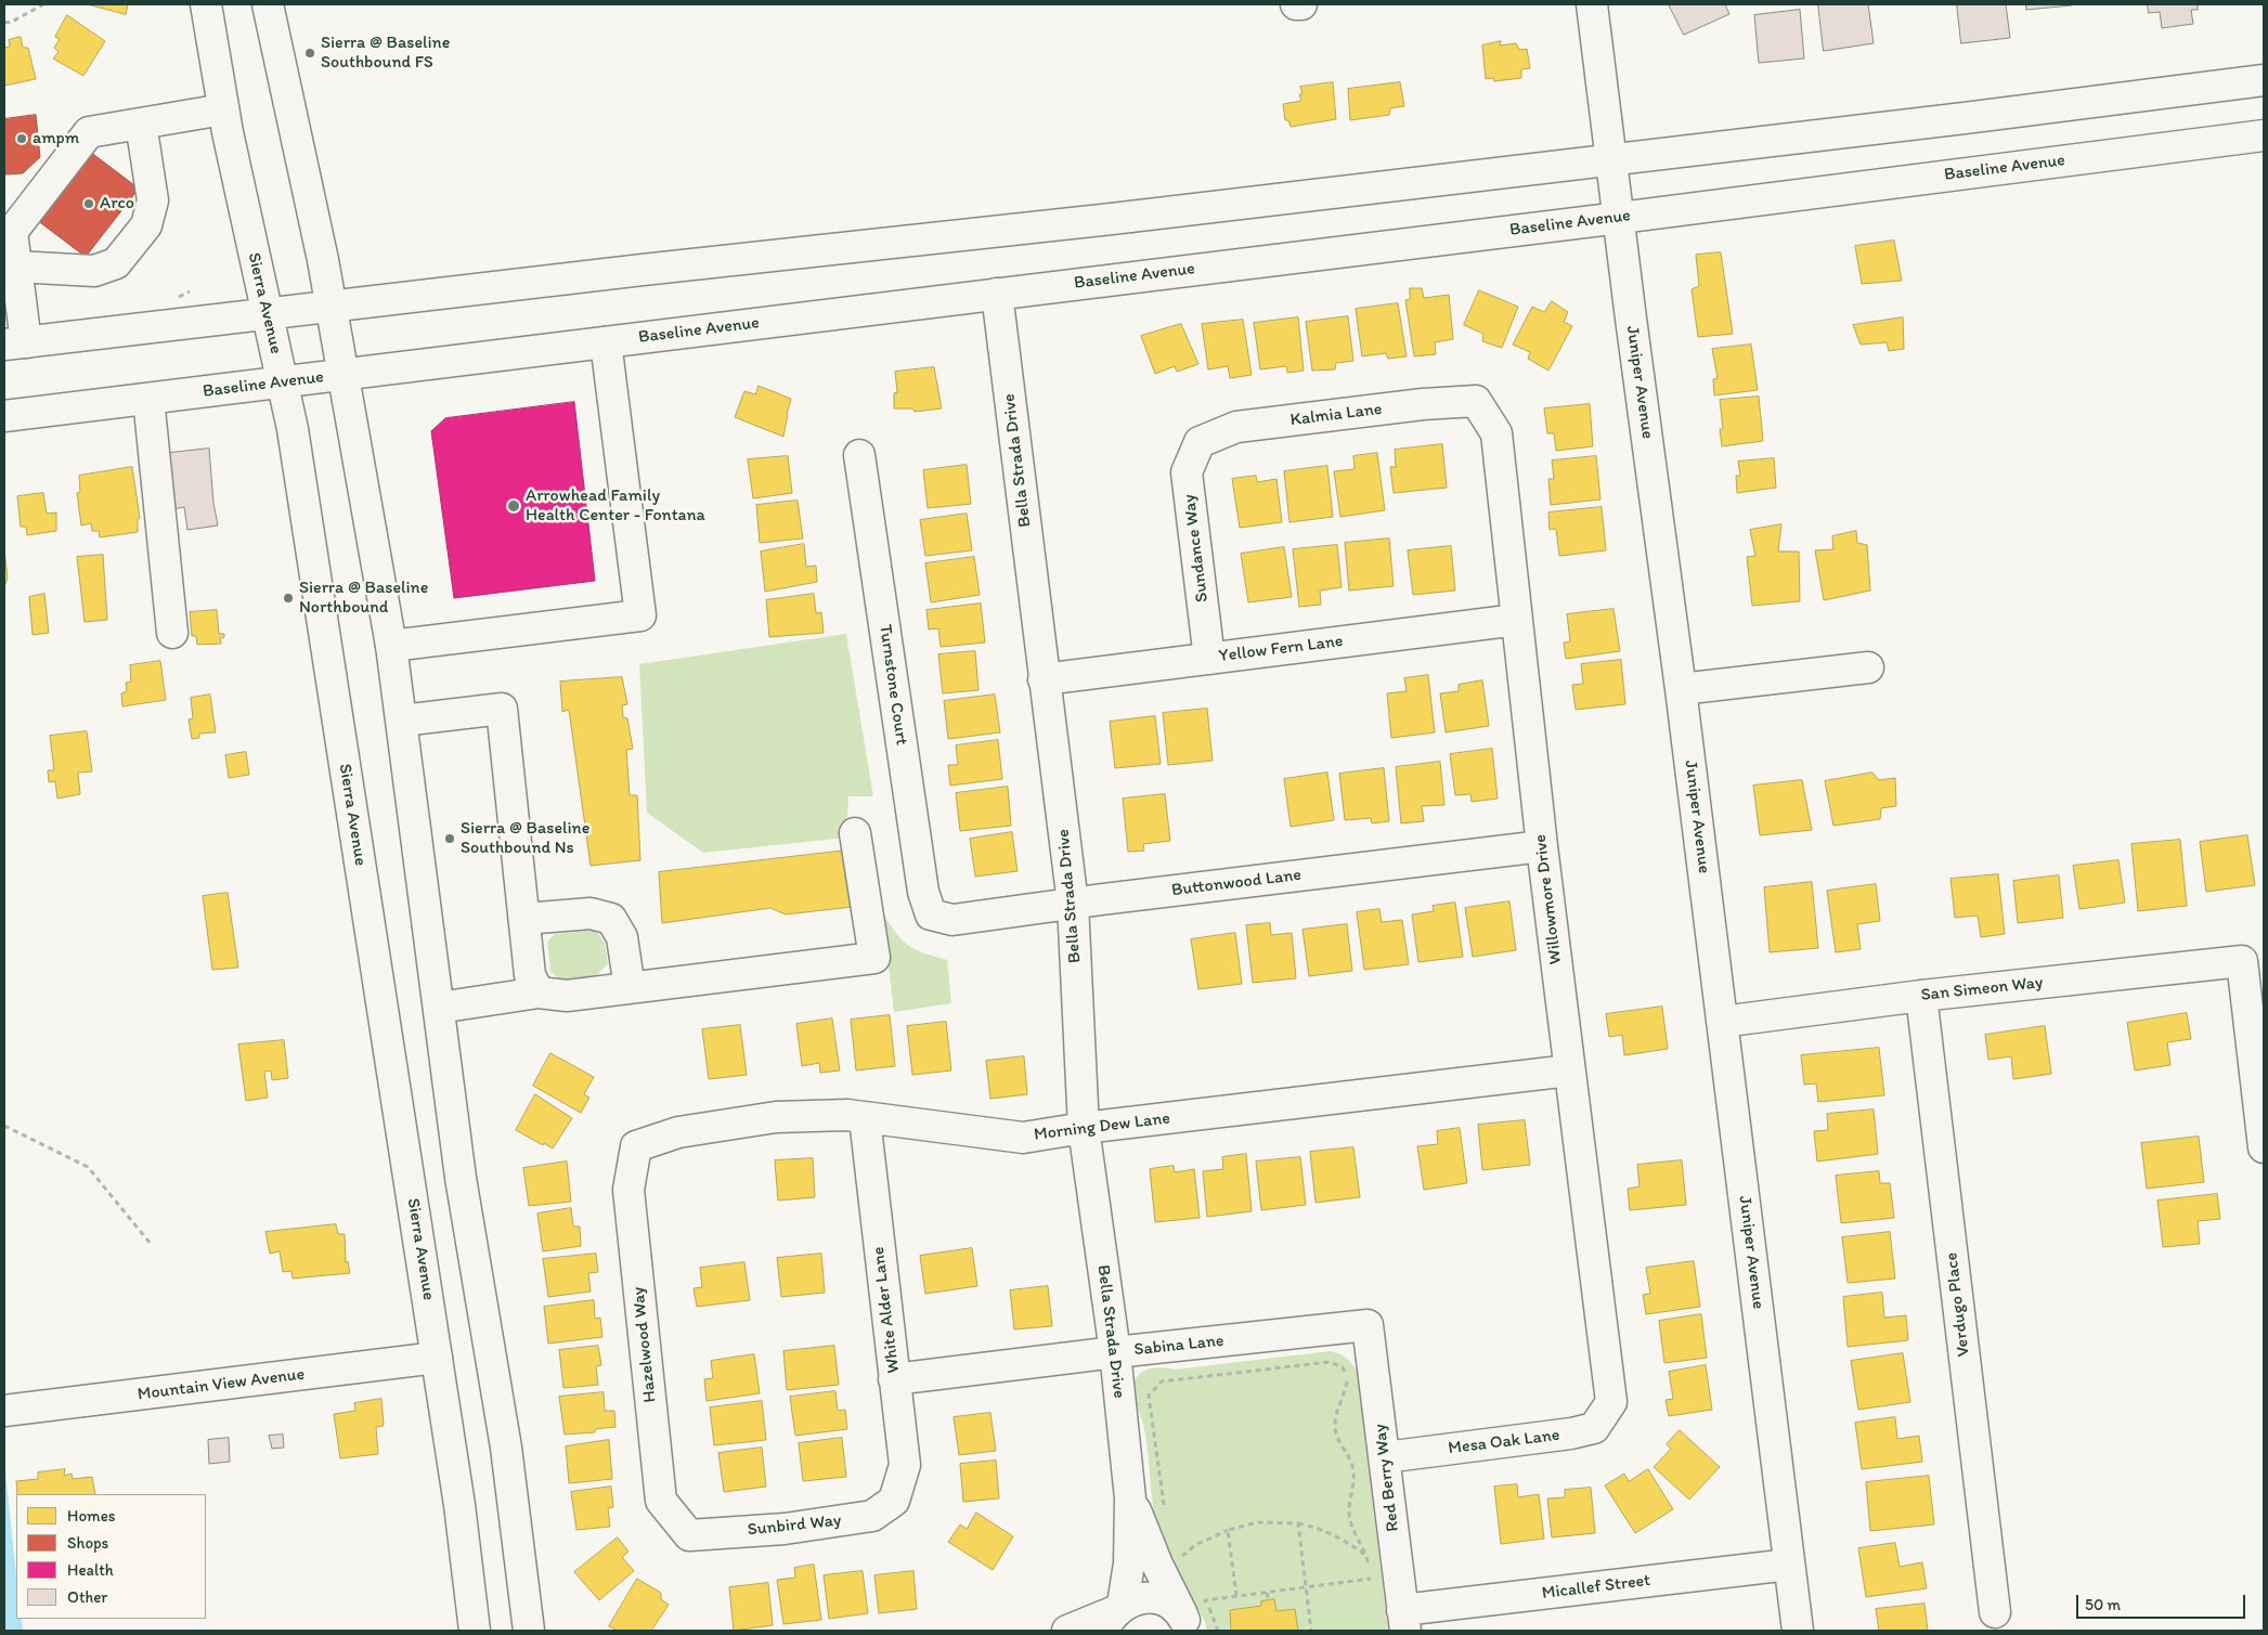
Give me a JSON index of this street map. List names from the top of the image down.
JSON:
{
  "streets": {
    "street": [
      "Baseline Avenue",
      "Sierra Avenue",
      "Juniper Avenue",
      "Kalmia Lane",
      "Bella Strada Drive",
      "Sundance Way",
      "Yellow Fern Lane",
      "Turnstone Court",
      "Buttonwood Lane",
      "Willowmore Drive",
      "San Simeon Way",
      "Morning Dew Lane",
      "Verdugo Place",
      "White Alder Lane",
      "Hazelwood Way",
      "Sabina Lane",
      "Mountain View Avenue",
      "Mesa Oak Lane",
      "Red Berry Way",
      "Sunbird Way",
      "Micallef Street"
    ]
  },
  "crossings": [
    ["Baseline Avenue", "Sierra Avenue"],
    ["Baseline Avenue", "Juniper Avenue"],
    ["Baseline Avenue", "Bella Strada Drive"],
    ["Sierra Avenue", "Mountain View Avenue"],
    ["Juniper Avenue", "San Simeon Way"],
    ["Juniper Avenue", "Micallef Street"],
    ["Kalmia Lane", "Sundance Way"],
    ["Kalmia Lane", "Willowmore Drive"],
    ["Bella Strada Drive", "Yellow Fern Lane"],
    ["Bella Strada Drive", "Buttonwood Lane"],
    ["Bella Strada Drive", "Morning Dew Lane"],
    ["Bella Strada Drive", "Sabina Lane"],
    ["Sundance Way", "Yellow Fern Lane"],
    ["Yellow Fern Lane", "Willowmore Drive"],
    ["Turnstone Court", "Buttonwood Lane"],
    ["Buttonwood Lane", "Willowmore Drive"],
    ["Willowmore Drive", "Morning Dew Lane"],
    ["Willowmore Drive", "Mesa Oak Lane"],
    ["San Simeon Way", "Verdugo Place"],
    ["Morning Dew Lane", "White Alder Lane"],
    ["Morning Dew Lane", "Hazelwood Way"],
    ["White Alder Lane", "Sabina Lane"],
    ["White Alder Lane", "Sunbird Way"],
    ["Hazelwood Way", "Sunbird Way"],
    ["Sabina Lane", "Red Berry Way"],
    ["Mesa Oak Lane", "Red Berry Way"],
    ["Red Berry Way", "Micallef Street"]
  ],
  "places": [
    "Sierra @ Baseline Southbound FS",
    "ampm",
    "Arco",
    "Arrowhead Family Health Center - Fontana",
    "Sierra @ Baseline Northbound",
    "Sierra @ Baseline Southbound Ns"
  ],
  "legend": [
    "Homes",
    "Shops",
    "Health",
    "Other"
  ],
  "scale_bar": "50 m"
}
